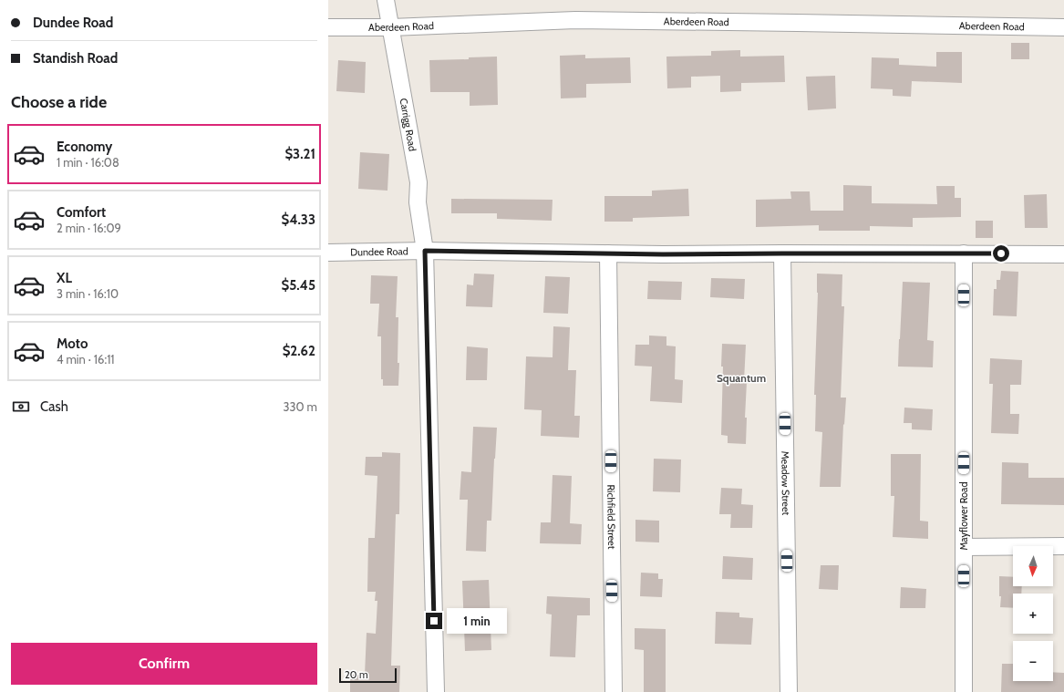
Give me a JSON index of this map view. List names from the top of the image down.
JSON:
{
  "streets": {
    "street": [
      "Aberdeen Road",
      "Carrigg Road",
      "Dundee Road",
      "Meadow Street",
      "Mayflower Road",
      "Richfield Street"
    ]
  },
  "crossings": [
    ["Aberdeen Road", "Carrigg Road"],
    ["Carrigg Road", "Dundee Road"],
    ["Dundee Road", "Meadow Street"],
    ["Dundee Road", "Mayflower Road"],
    ["Dundee Road", "Richfield Street"]
  ],
  "districts": ["Squantum"],
  "scale_bar": "20 m",
  "north": "bottom",
  "page": {
    "banner": ["Dundee Road", "Standish Road"],
    "heading": "Choose a ride",
    "list": [
      {
        "name": "Economy",
        "note": "1 min · 16:08",
        "value": "$3.21"
      },
      {
        "name": "Comfort",
        "note": "2 min · 16:09",
        "value": "$4.33"
      },
      {
        "name": "XL",
        "note": "3 min · 16:10",
        "value": "$5.45"
      },
      {
        "name": "Moto",
        "note": "4 min · 16:11",
        "value": "$2.62"
      }
    ],
    "pay": ["Cash", "330 m"],
    "map_buttons": ["+", "−"],
    "bubble": "1 min",
    "buttons": "Confirm",
    "scale": "20 m"
  }
}
